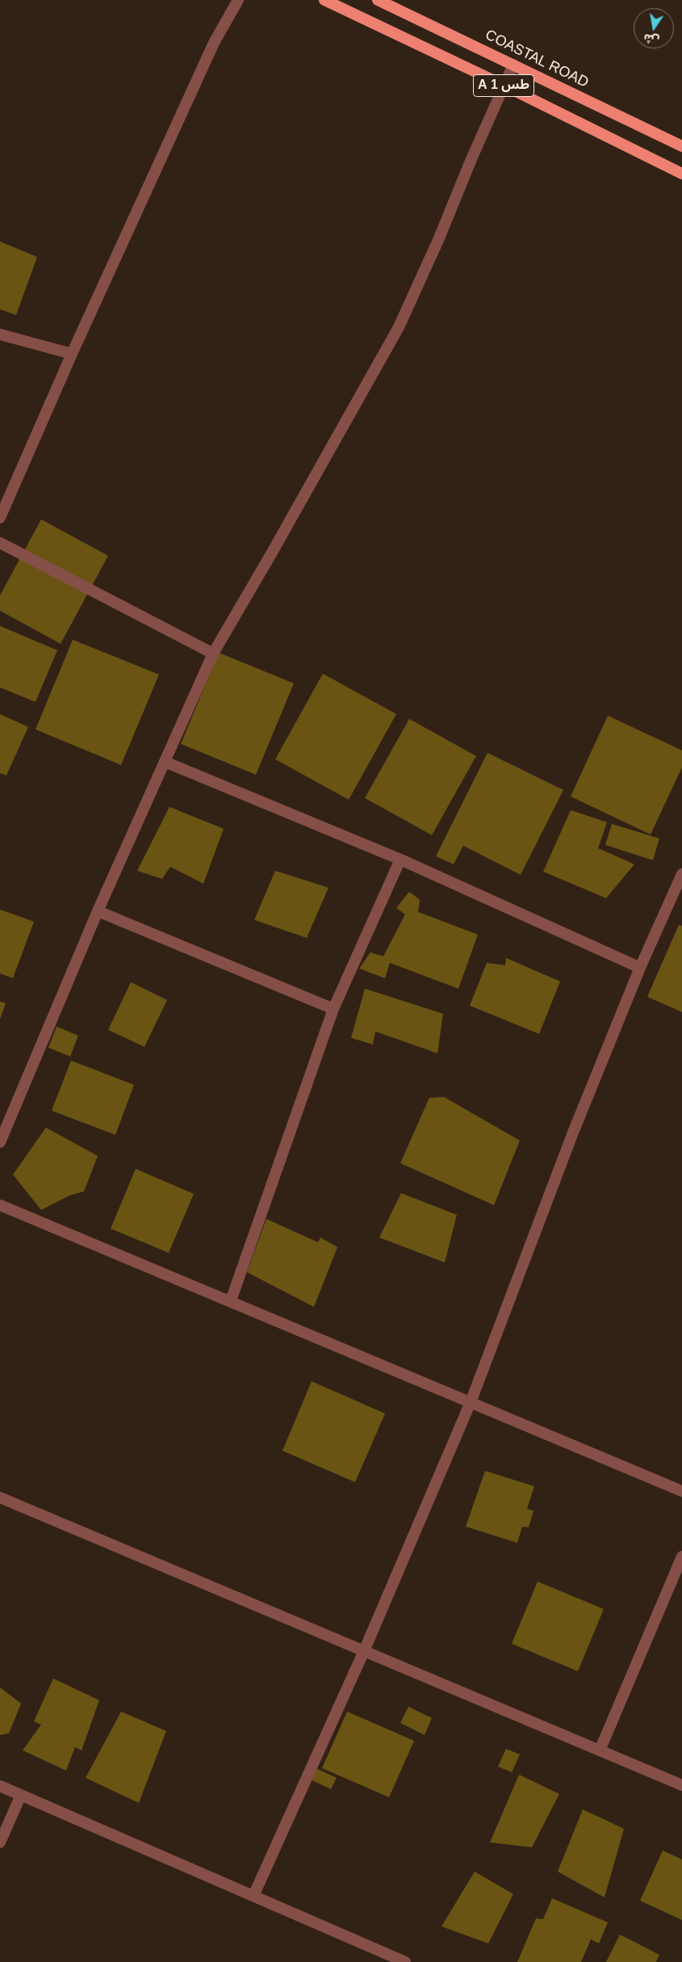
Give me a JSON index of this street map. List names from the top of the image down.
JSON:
{
  "streets": {
    "highway": ["COASTAL ROAD", "A 1 طس"]
  },
  "north": "bottom"
}
